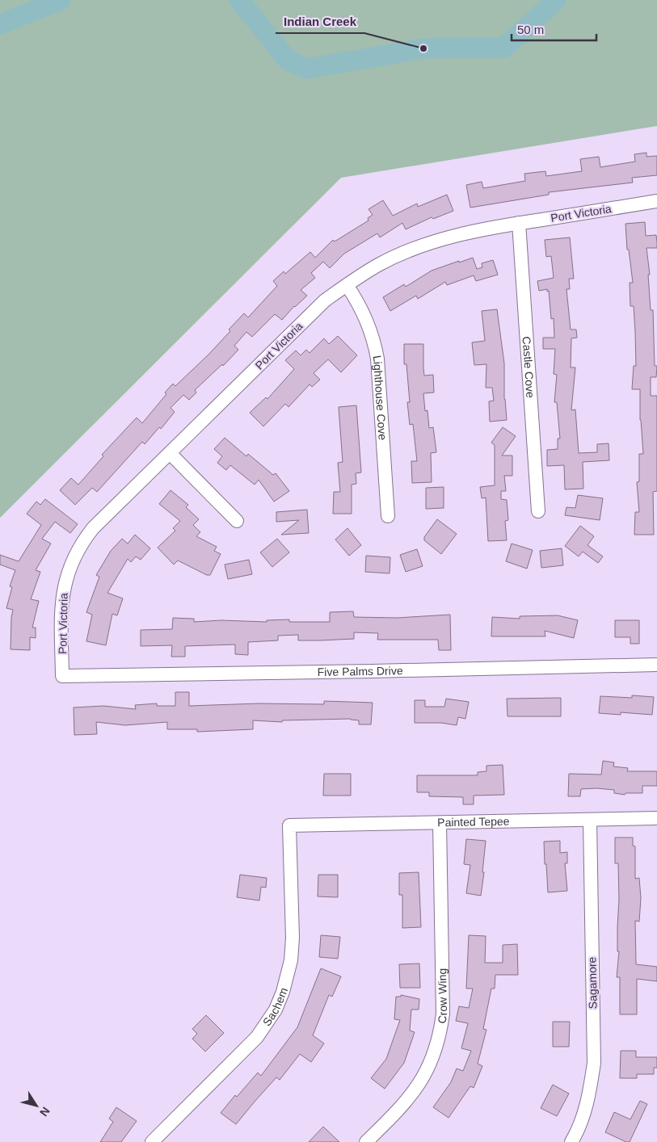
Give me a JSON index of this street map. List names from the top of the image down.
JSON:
{
  "streets": {
    "street": [
      "Port Victoria",
      "Castle Cove",
      "Lighthouse Cove",
      "Five Palms Drive",
      "Painted Tepee",
      "Sagamore",
      "Crow Wing",
      "Sachem"
    ]
  },
  "crossings": [
    ["Port Victoria", "Castle Cove"],
    ["Port Victoria", "Lighthouse Cove"],
    ["Port Victoria", "Five Palms Drive"],
    ["Painted Tepee", "Sagamore"],
    ["Painted Tepee", "Crow Wing"],
    ["Painted Tepee", "Sachem"]
  ],
  "places": ["Indian Creek"],
  "scale_bar": "50 m",
  "north": "bottom right"
}
